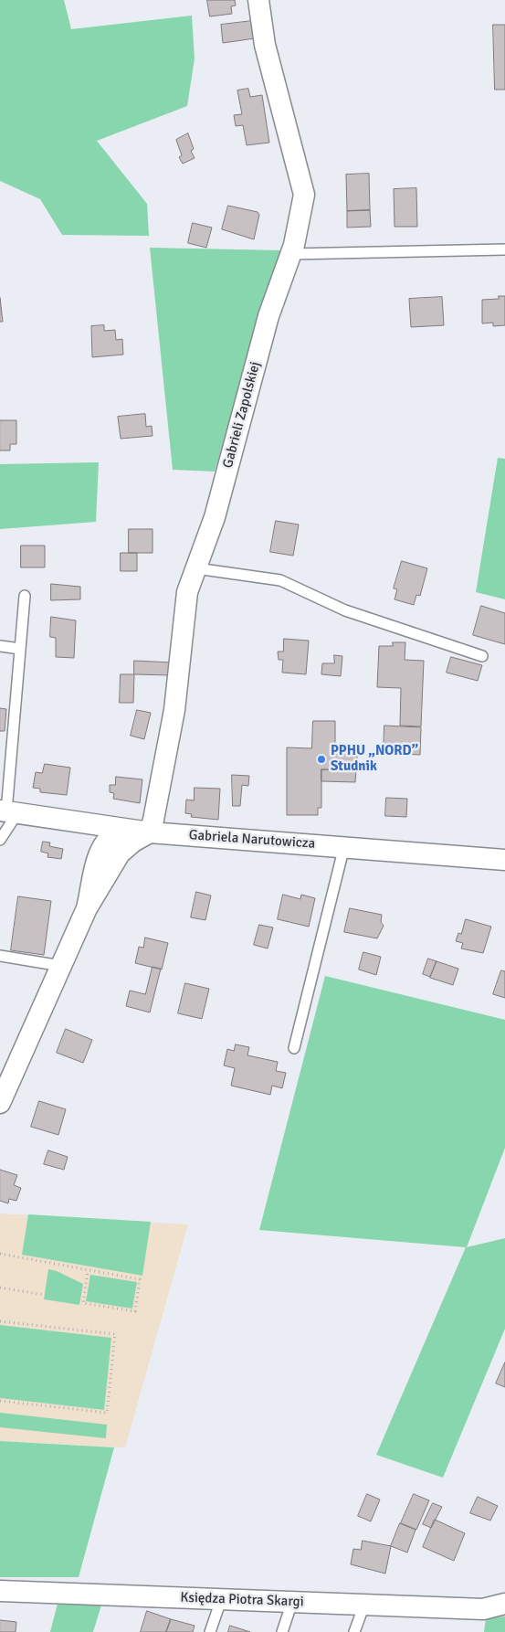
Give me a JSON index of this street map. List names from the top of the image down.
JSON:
{
  "streets": {
    "street": ["Gabrieli Zapolskiej", "Gabriela Narutowicza", "Księdza Piotra Skargi"]
  },
  "crossings": [
    ["Gabrieli Zapolskiej", "Gabriela Narutowicza"]
  ],
  "places": ["PPHU „NORD” Studnik"]
}
